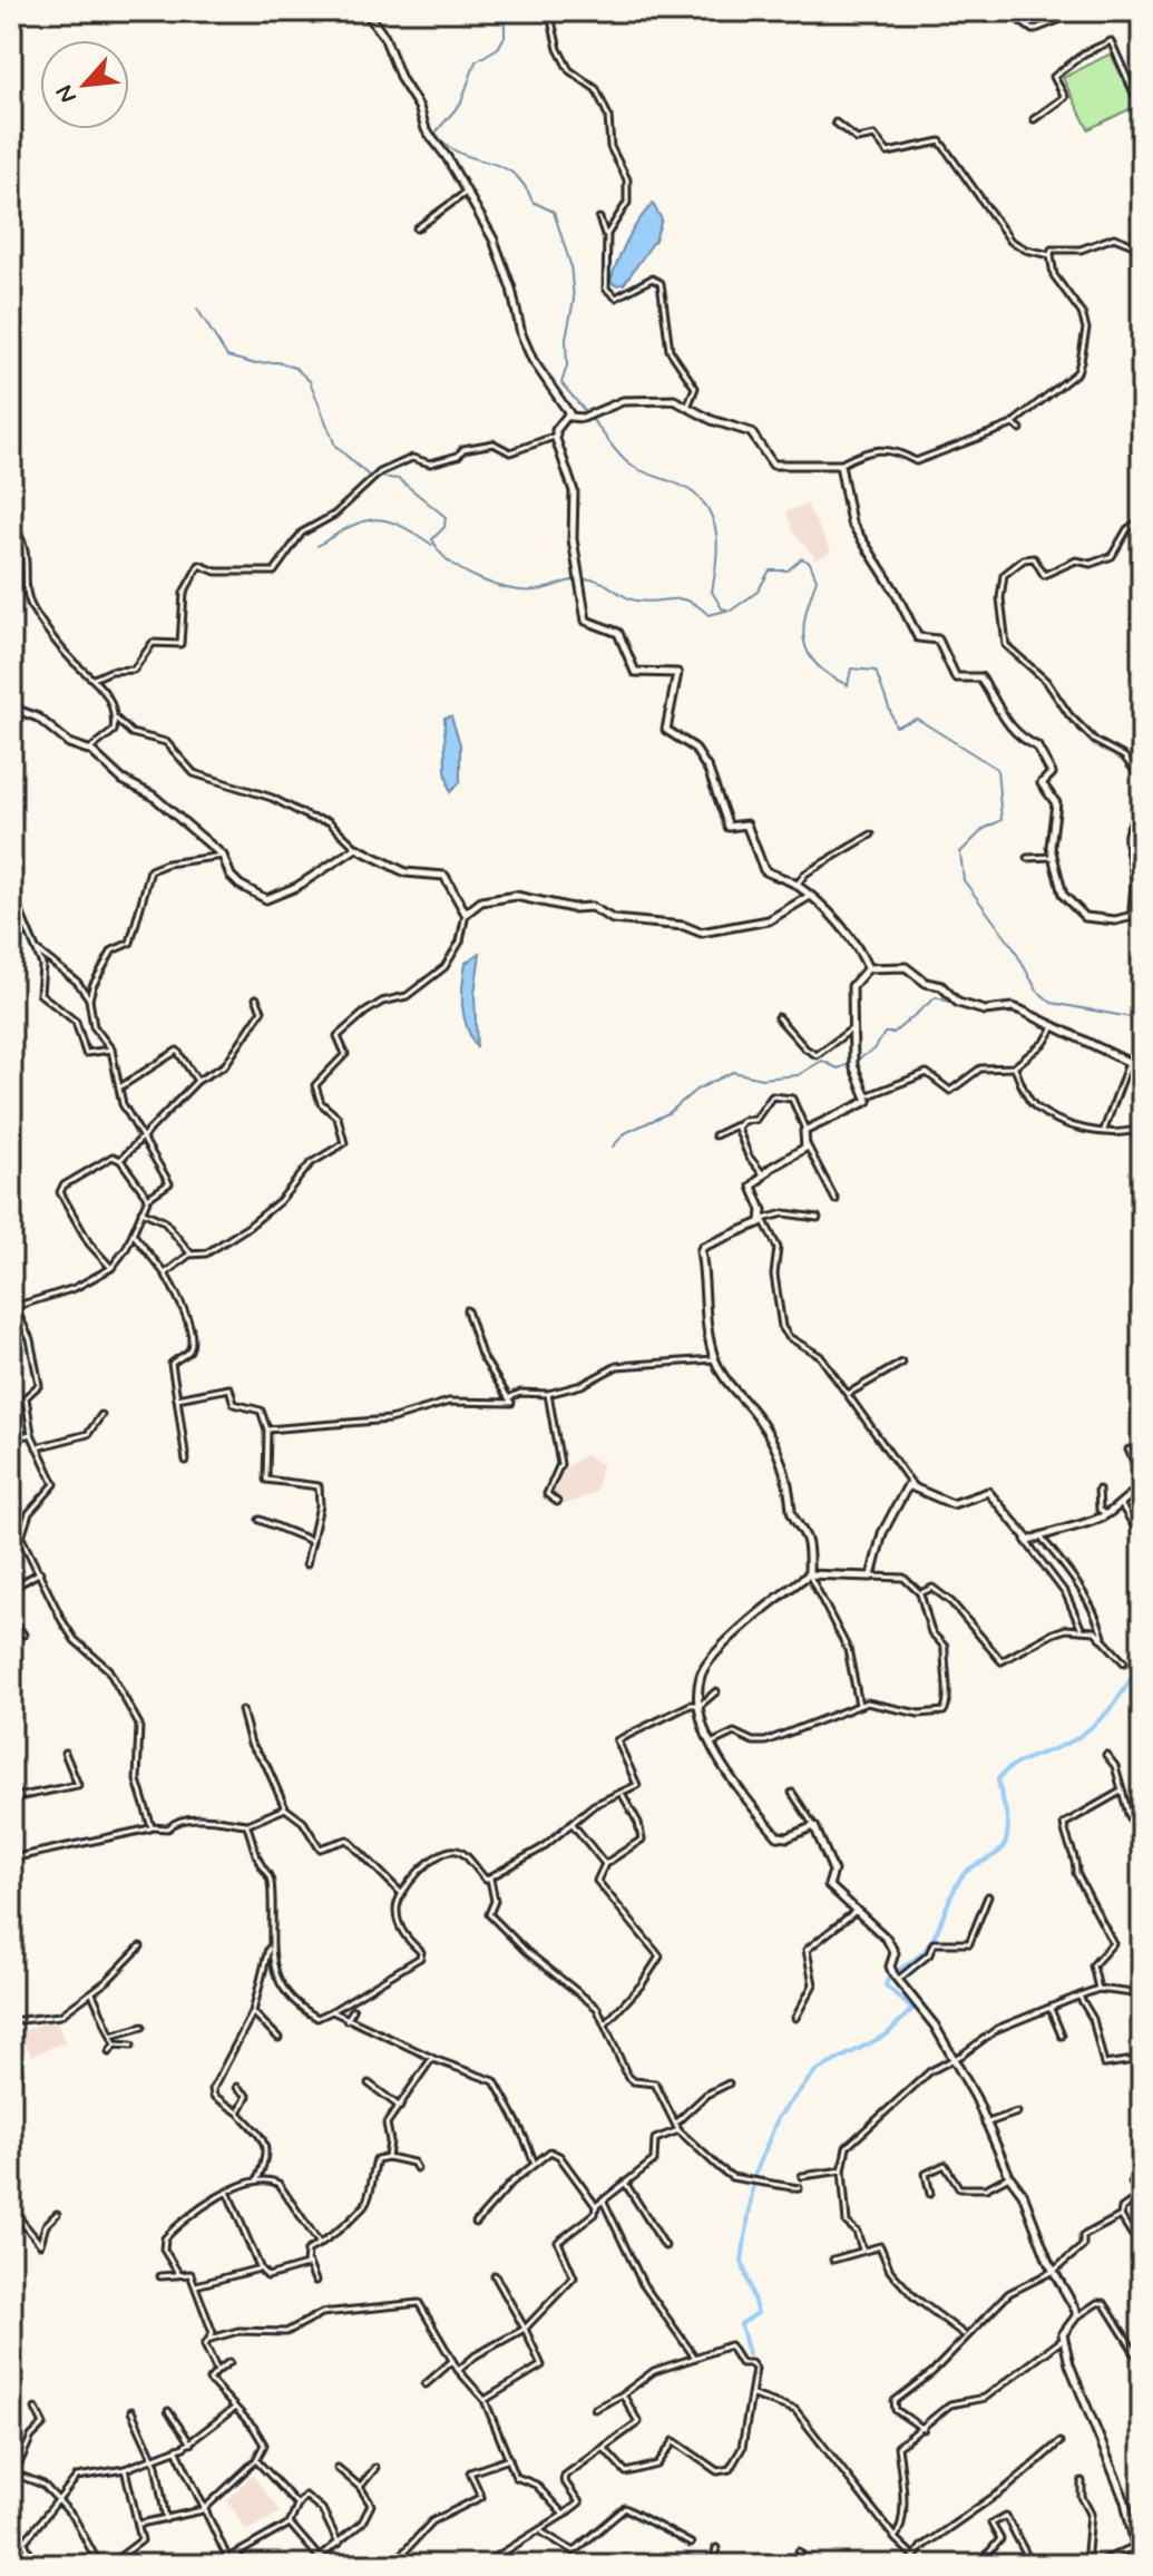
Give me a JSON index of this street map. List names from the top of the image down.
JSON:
{
  "north": "bottom left"
}
